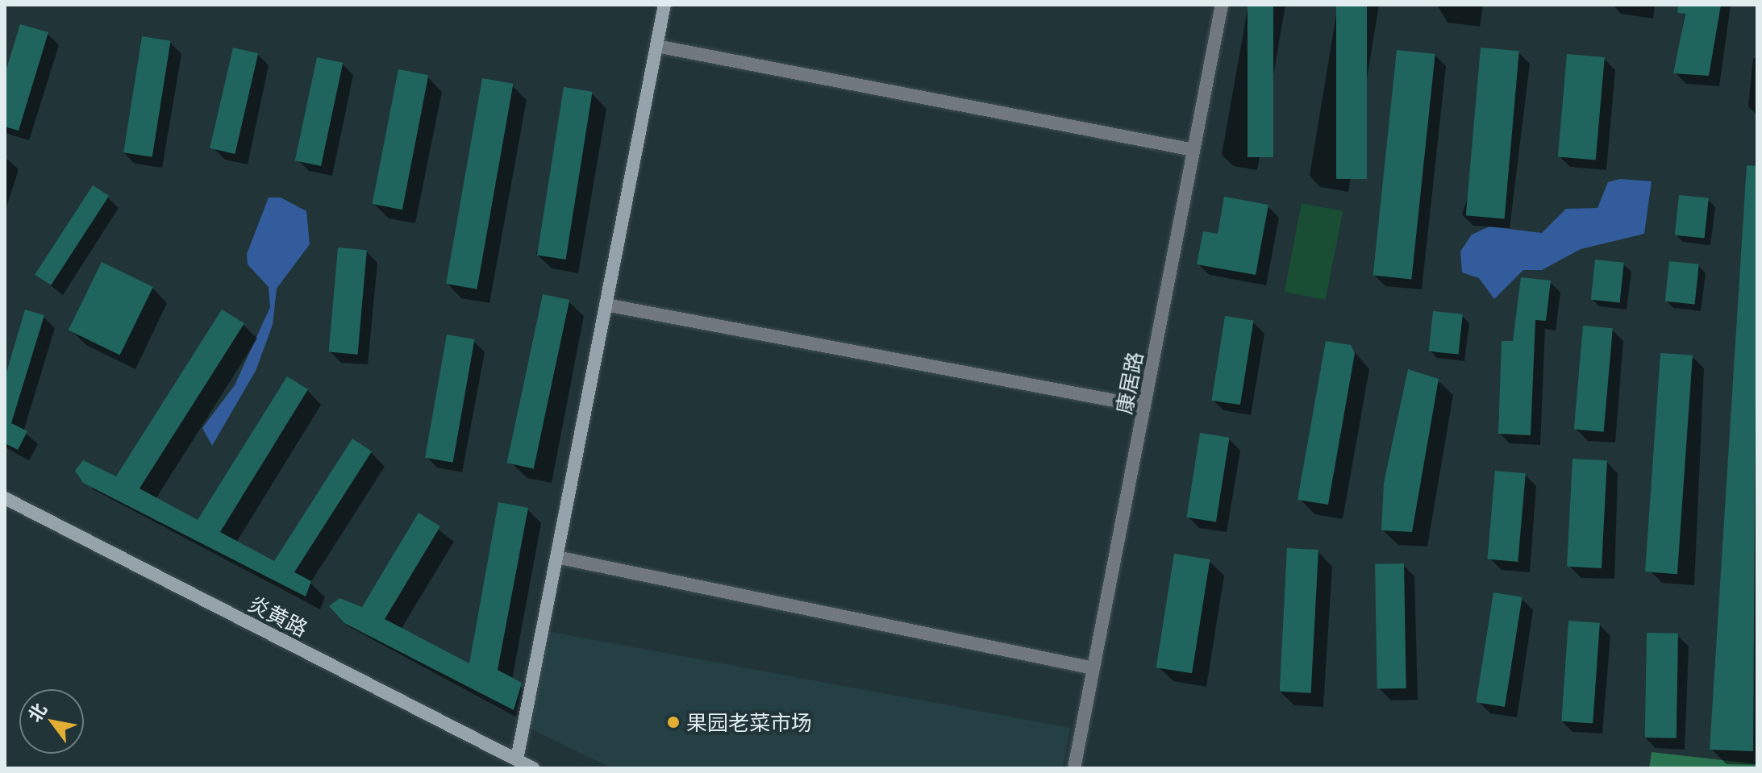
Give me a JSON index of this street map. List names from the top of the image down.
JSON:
{
  "streets": {
    "street": ["康居路", "炎黄路"]
  },
  "places": ["果园老菜市场"],
  "north": "top left"
}
